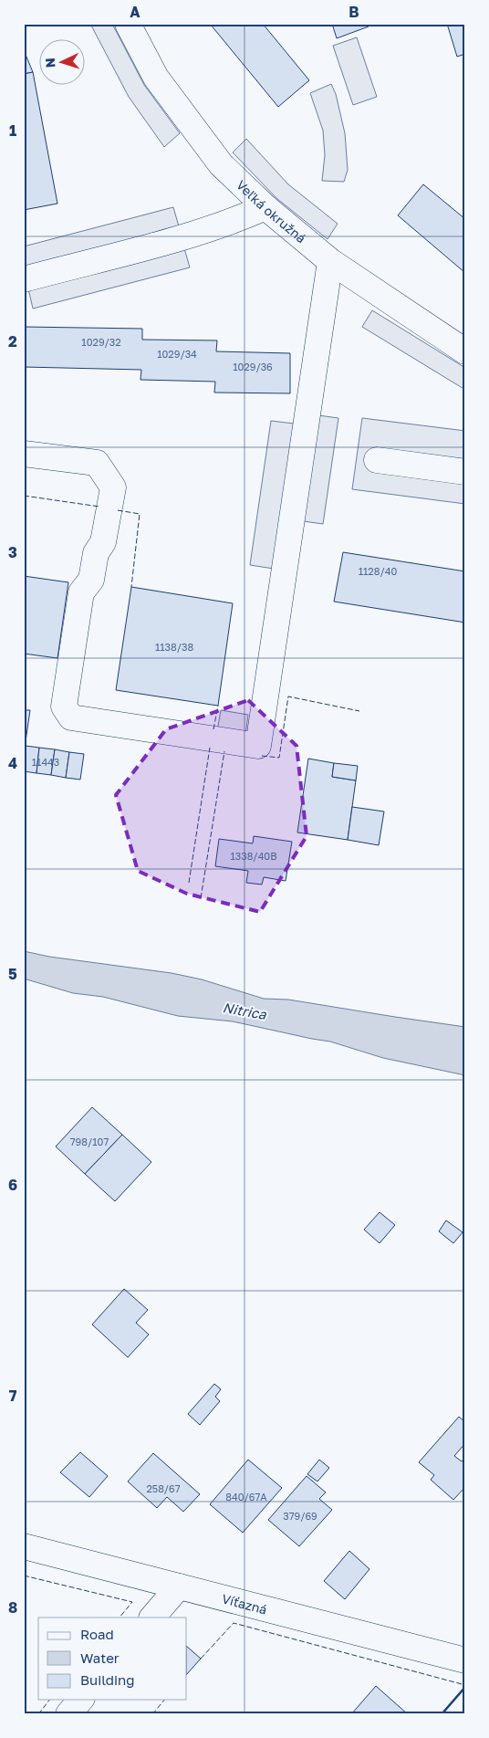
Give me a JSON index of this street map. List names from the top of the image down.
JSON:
{
  "streets": {
    "street": ["Veľká okružná", "Víťazná"]
  },
  "water": ["Nitrica"],
  "house_numbers": [
    "1029/32",
    "1029/34",
    "1029/36",
    "1128/40",
    "1138/38",
    "11443",
    "1338/40B",
    "798/107",
    "258/67",
    "840/67A",
    "379/69"
  ],
  "legend": ["Road", "Water", "Building"],
  "north": "left",
  "grid": {
    "columns": ["A", "B"],
    "rows": [
      "1",
      "2",
      "3",
      "4",
      "5",
      "6",
      "7",
      "8"
    ]
  }
}
